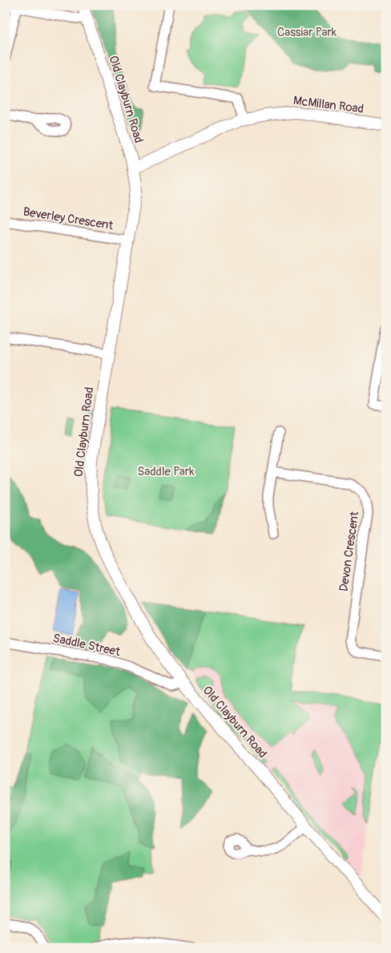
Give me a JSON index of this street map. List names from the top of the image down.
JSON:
{
  "streets": {
    "main road": ["Old Clayburn Road", "McMillan Road"],
    "street": ["Beverley Crescent", "Devon Crescent", "Saddle Street"]
  },
  "crossings": [
    ["Old Clayburn Road", "McMillan Road"],
    ["Old Clayburn Road", "Beverley Crescent"],
    ["Old Clayburn Road", "Saddle Street"]
  ],
  "parks": ["Cassiar Park", "Saddle Park"]
}
